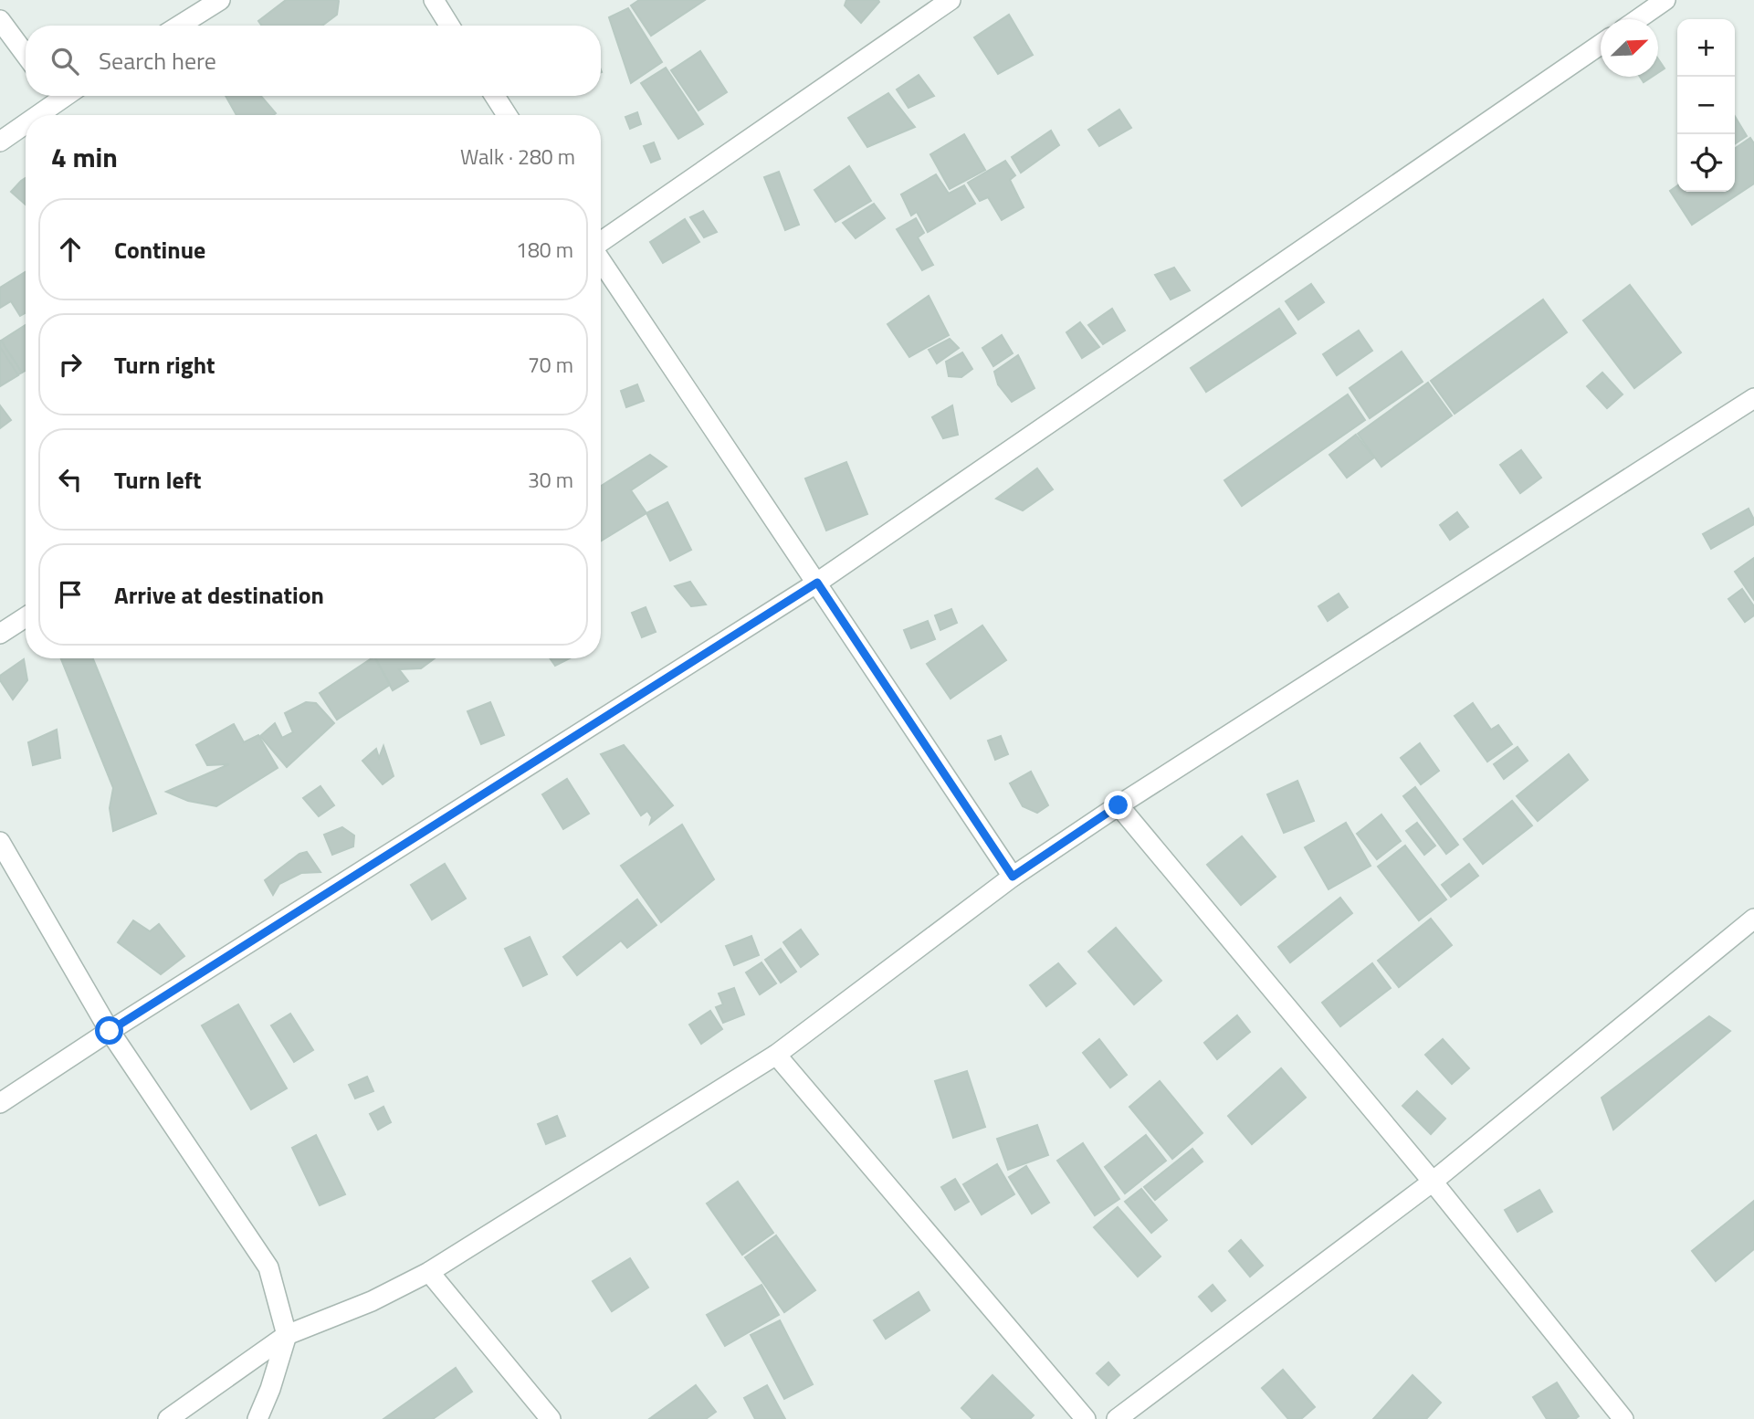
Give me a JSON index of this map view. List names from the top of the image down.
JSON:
{
  "north": "top right",
  "page": {
    "map_buttons": ["+", "−"],
    "search": "Search here",
    "heading": ["4 min", "Walk · 280 m"],
    "list": [
      ["Continue", "180 m"],
      ["Turn right", "70 m"],
      ["Turn left", "30 m"],
      "Arrive at destination"
    ]
  }
}
